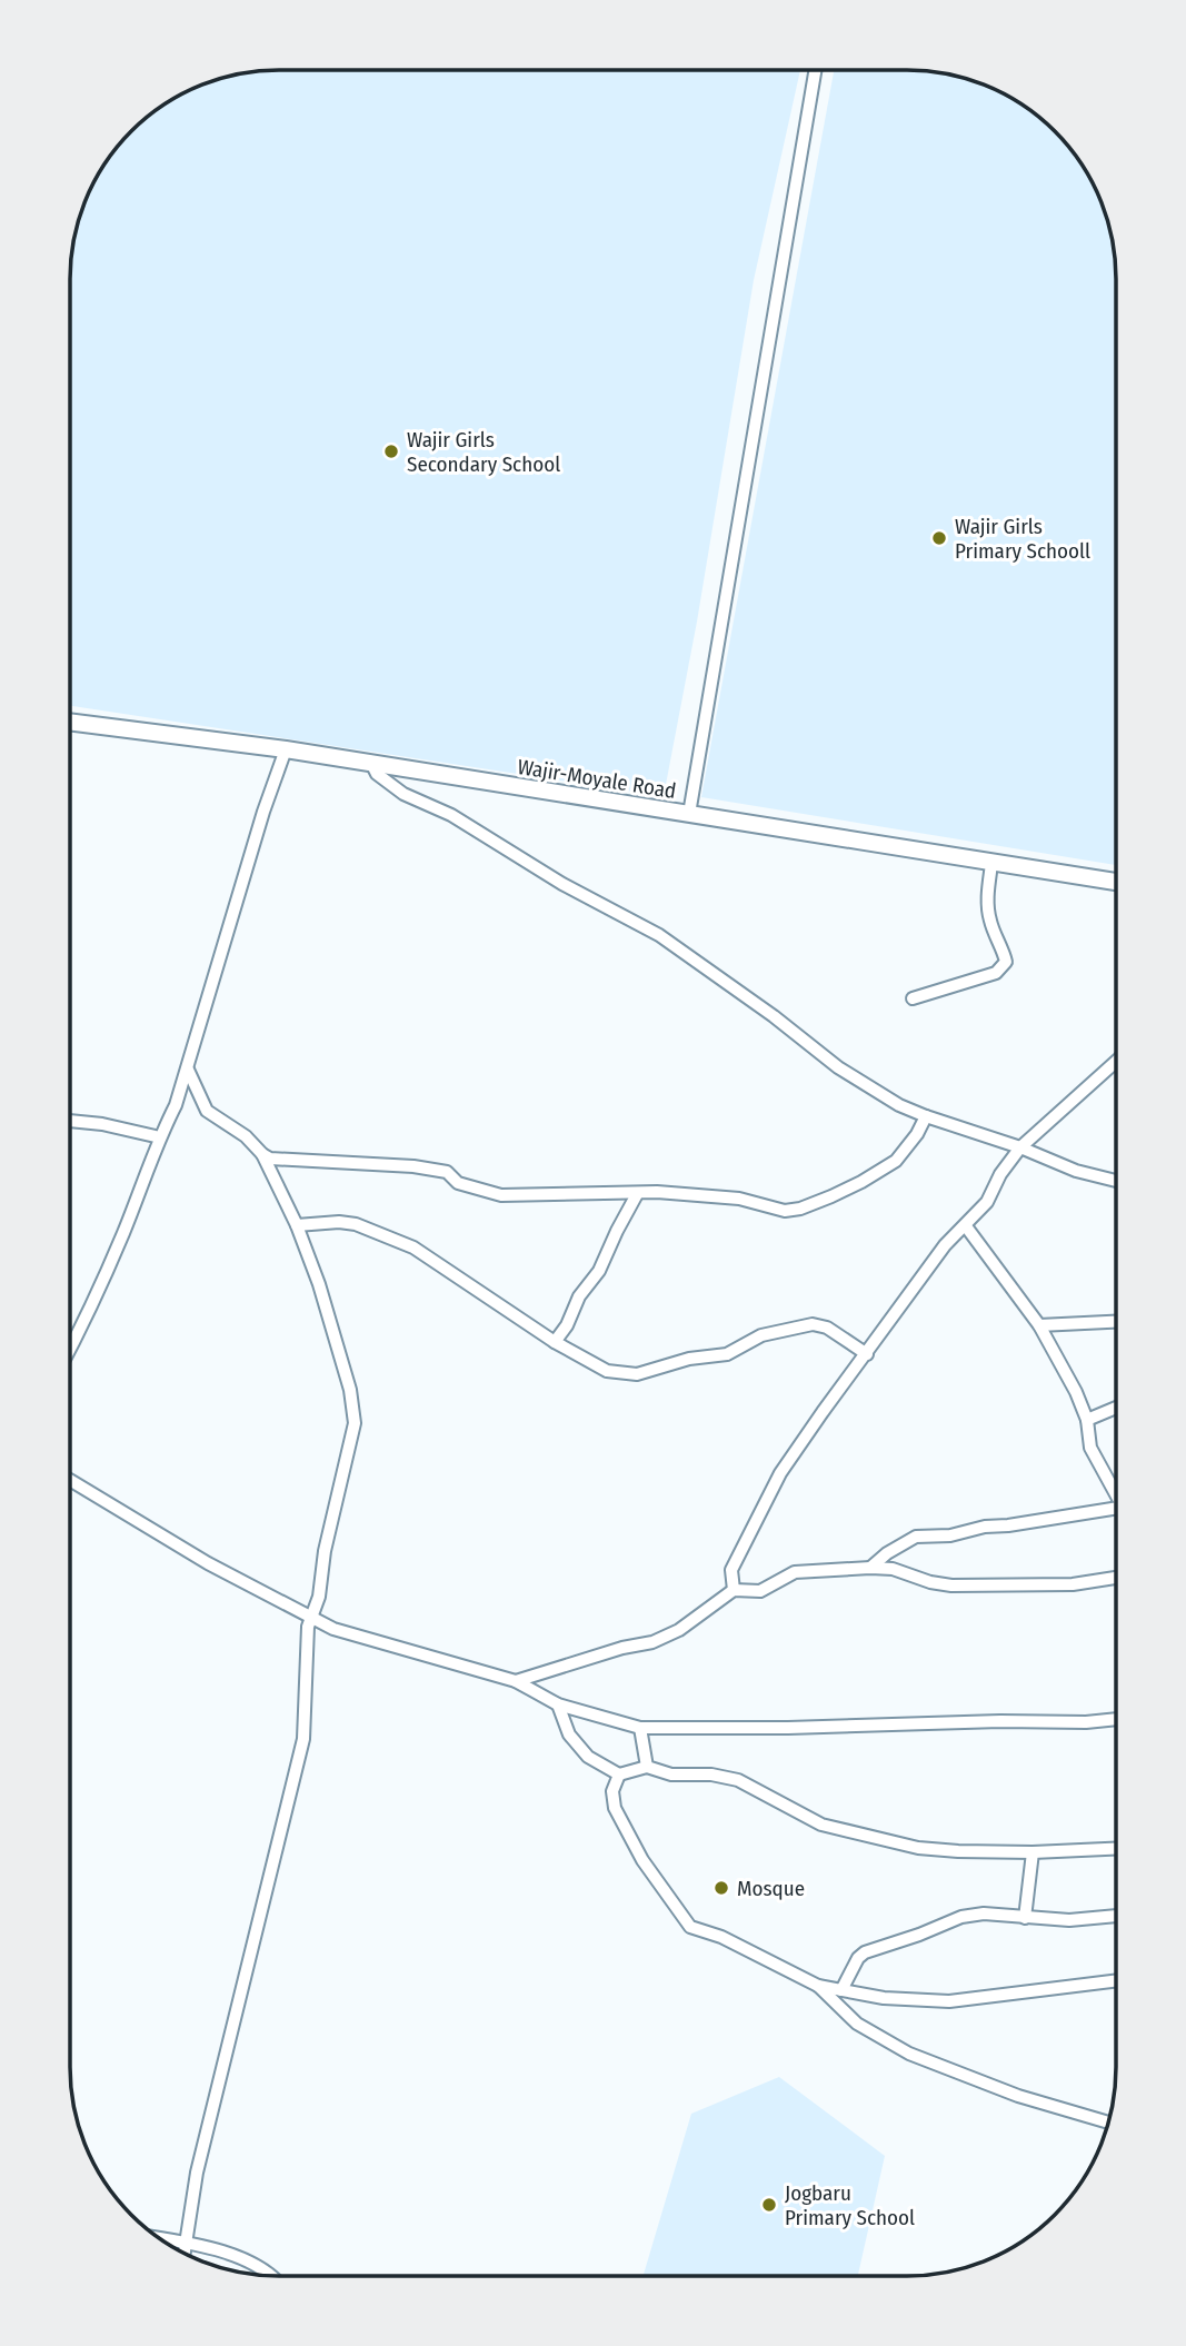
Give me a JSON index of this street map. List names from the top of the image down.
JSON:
{
  "streets": {
    "main road": ["Wajir-Moyale Road"]
  },
  "places": [
    "Wajir Girls Secondary School",
    "Wajir Girls Primary Schooll",
    "Mosque",
    "Jogbaru Primary School"
  ]
}
